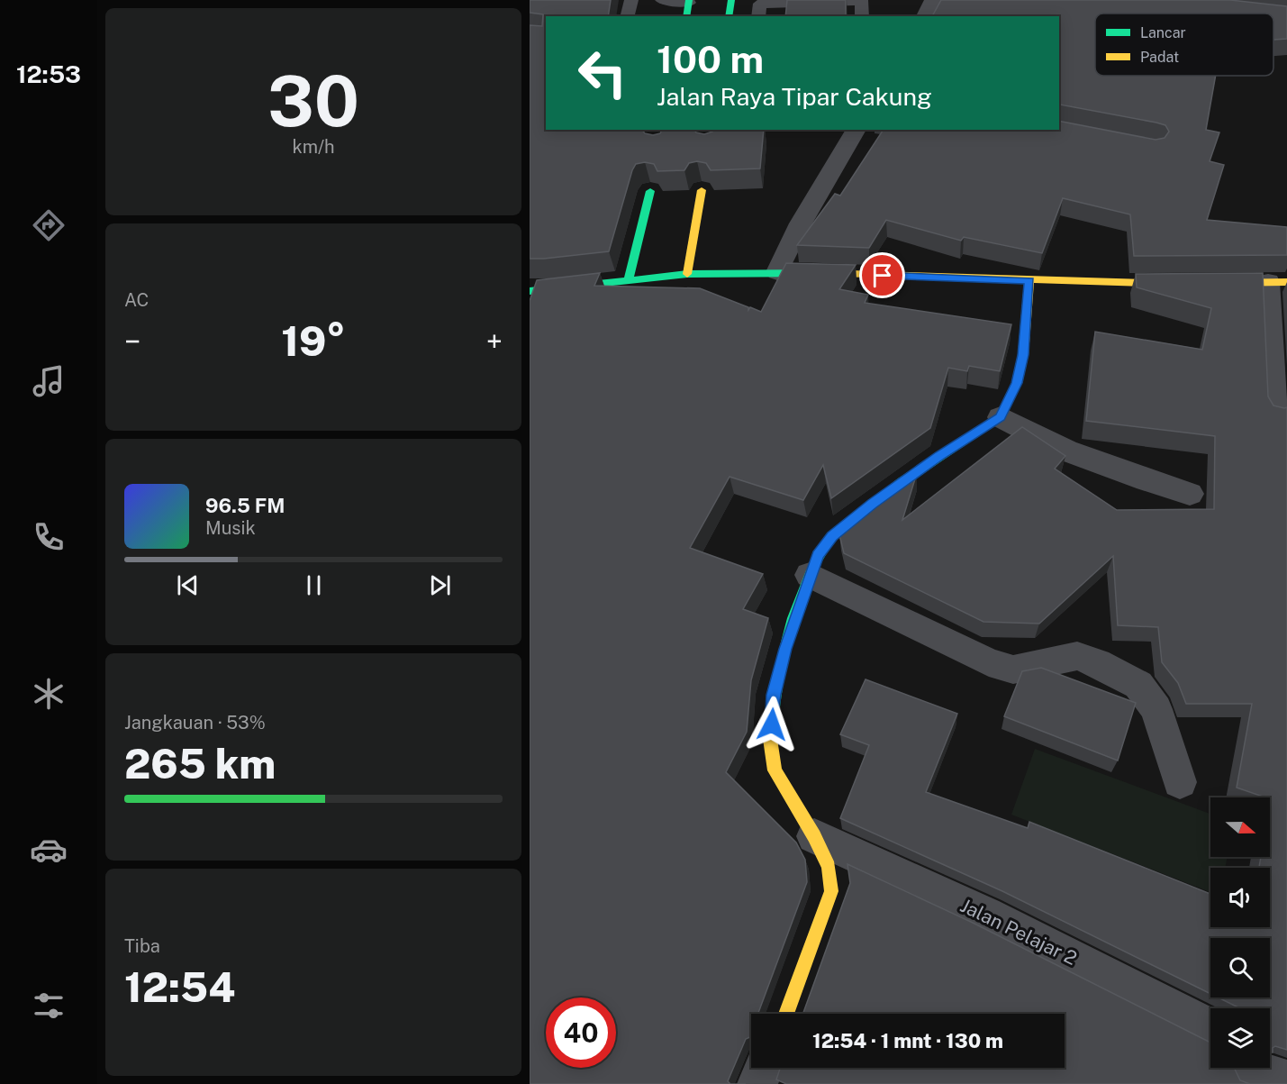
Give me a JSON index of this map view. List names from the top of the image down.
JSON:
{
  "streets": {
    "street": ["Jalan Pelajar 2"]
  },
  "legend": ["Lancar", "Padat"],
  "north": "right",
  "page": {
    "tabs": "12:53",
    "tile": [
      ["30", "km/h"],
      "AC",
      ["Jangkauan · 53%", "265 km"],
      ["Tiba", "12:54"]
    ],
    "turn": ["100 m", "Jalan Raya Tipar Cakung"],
    "heat": ["−", "19°", "+"],
    "song": ["96.5 FM", "Musik"],
    "limit": "40",
    "trip": "12:54 · 1 mnt · 130 m"
  }
}
